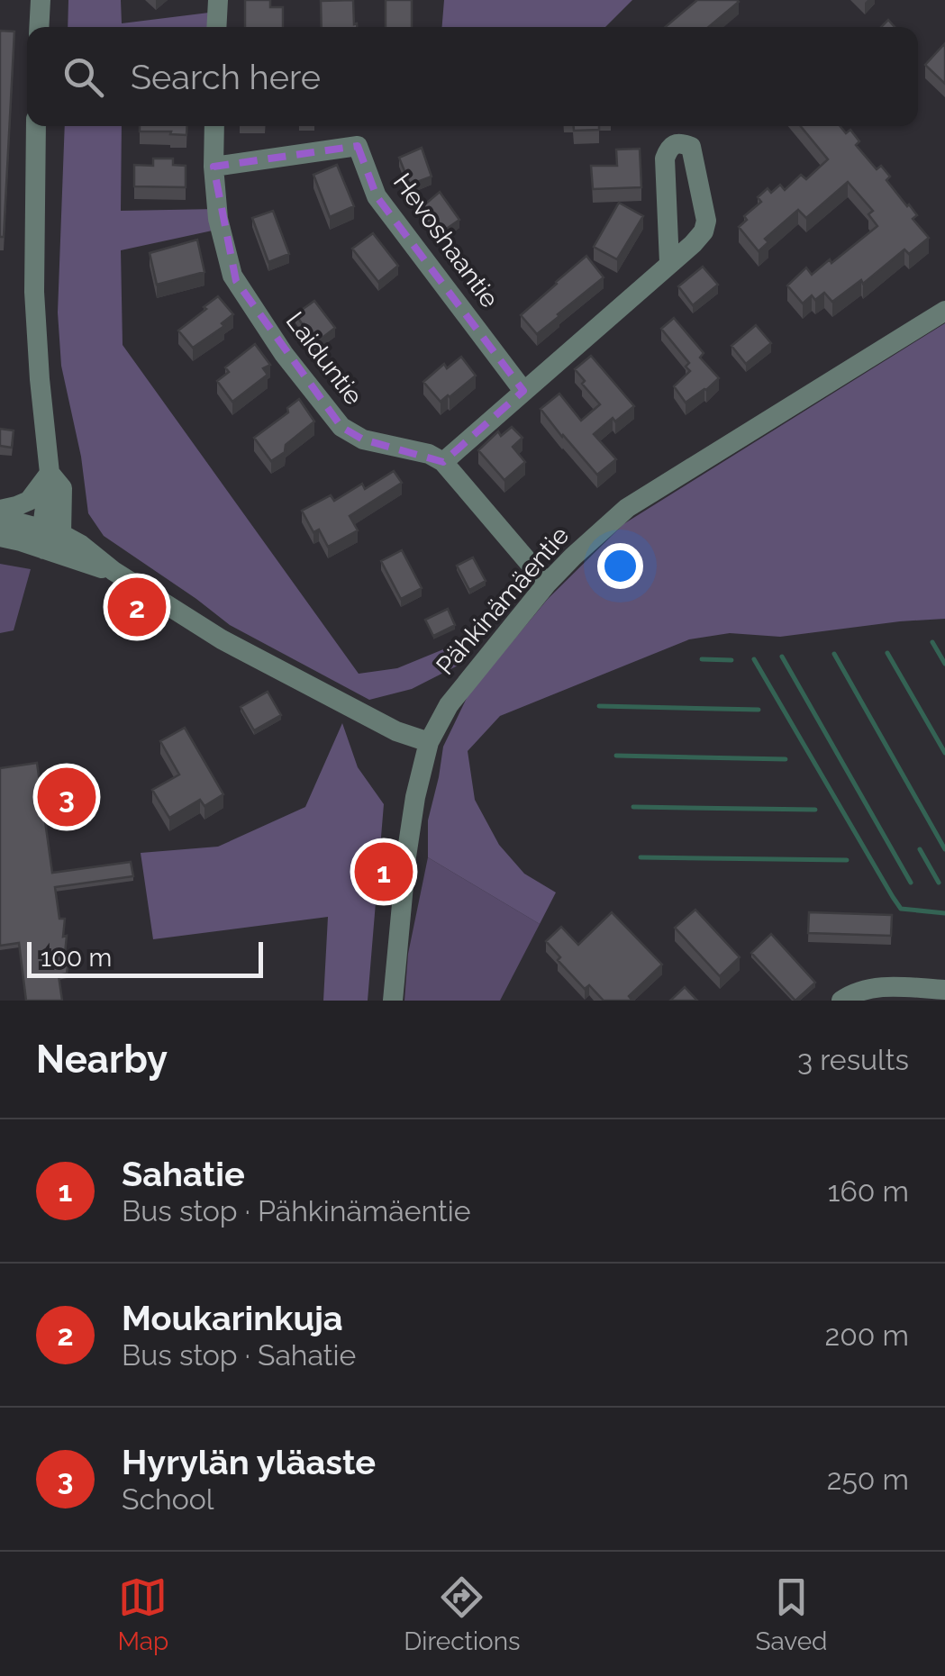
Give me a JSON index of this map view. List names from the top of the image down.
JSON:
{
  "streets": {
    "street": ["Hevoshaantie", "Laiduntie", "Pähkinämäentie"]
  },
  "crossings": [
    ["Hevoshaantie", "Laiduntie"]
  ],
  "scale_bar": "100 m",
  "page": {
    "search": "Search here",
    "pins": ["2", "3", "1"],
    "scale": "100 m",
    "heading": ["Nearby", "3 results"],
    "list": [
      {
        "mark": "1",
        "name": "Sahatie",
        "note": "Bus stop · Pähkinämäentie",
        "value": "160 m"
      },
      {
        "mark": "2",
        "name": "Moukarinkuja",
        "note": "Bus stop · Sahatie",
        "value": "200 m"
      },
      {
        "mark": "3",
        "name": "Hyrylän yläaste",
        "note": "School",
        "value": "250 m"
      }
    ],
    "nav": ["Map", "Directions", "Saved"]
  }
}
